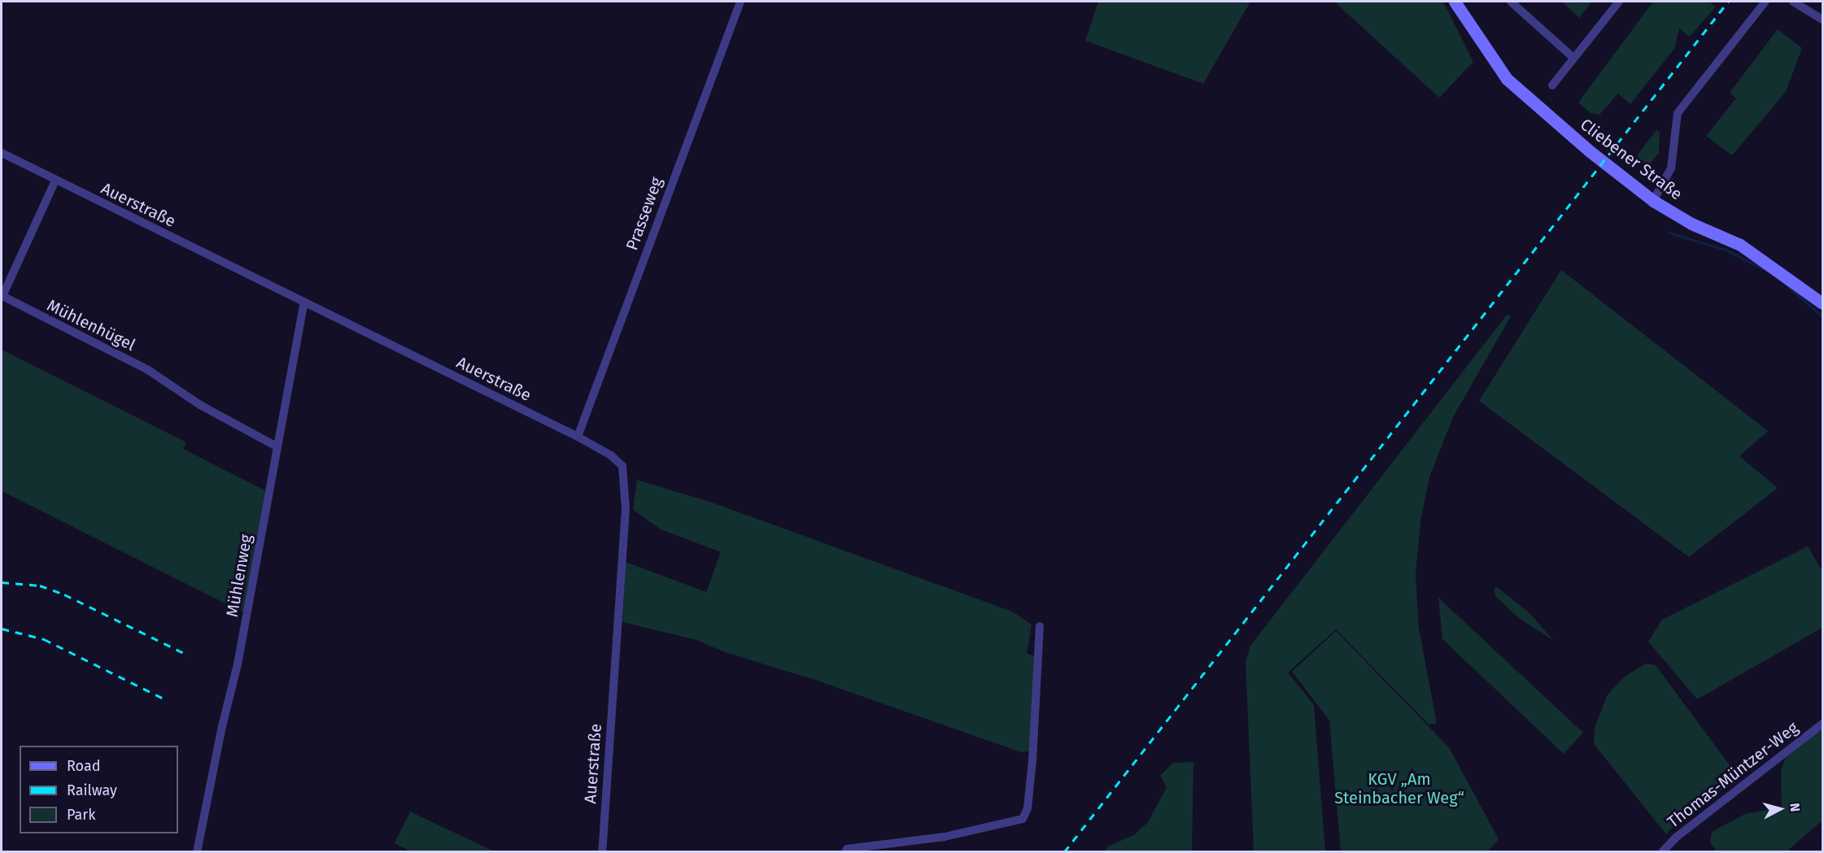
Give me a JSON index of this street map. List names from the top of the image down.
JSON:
{
  "streets": {
    "street": [
      "Cliebener Straße",
      "Auerstraße",
      "Prasseweg",
      "Mühlenhügel",
      "Mühlenweg",
      "Thomas-Müntzer-Weg"
    ]
  },
  "crossings": [
    ["Auerstraße", "Prasseweg"],
    ["Auerstraße", "Mühlenhügel"],
    ["Auerstraße", "Mühlenweg"],
    ["Mühlenhügel", "Mühlenweg"]
  ],
  "parks": ["KGV „Am Steinbacher Weg“"],
  "legend": ["Road", "Railway", "Park"],
  "north": "right"
}
